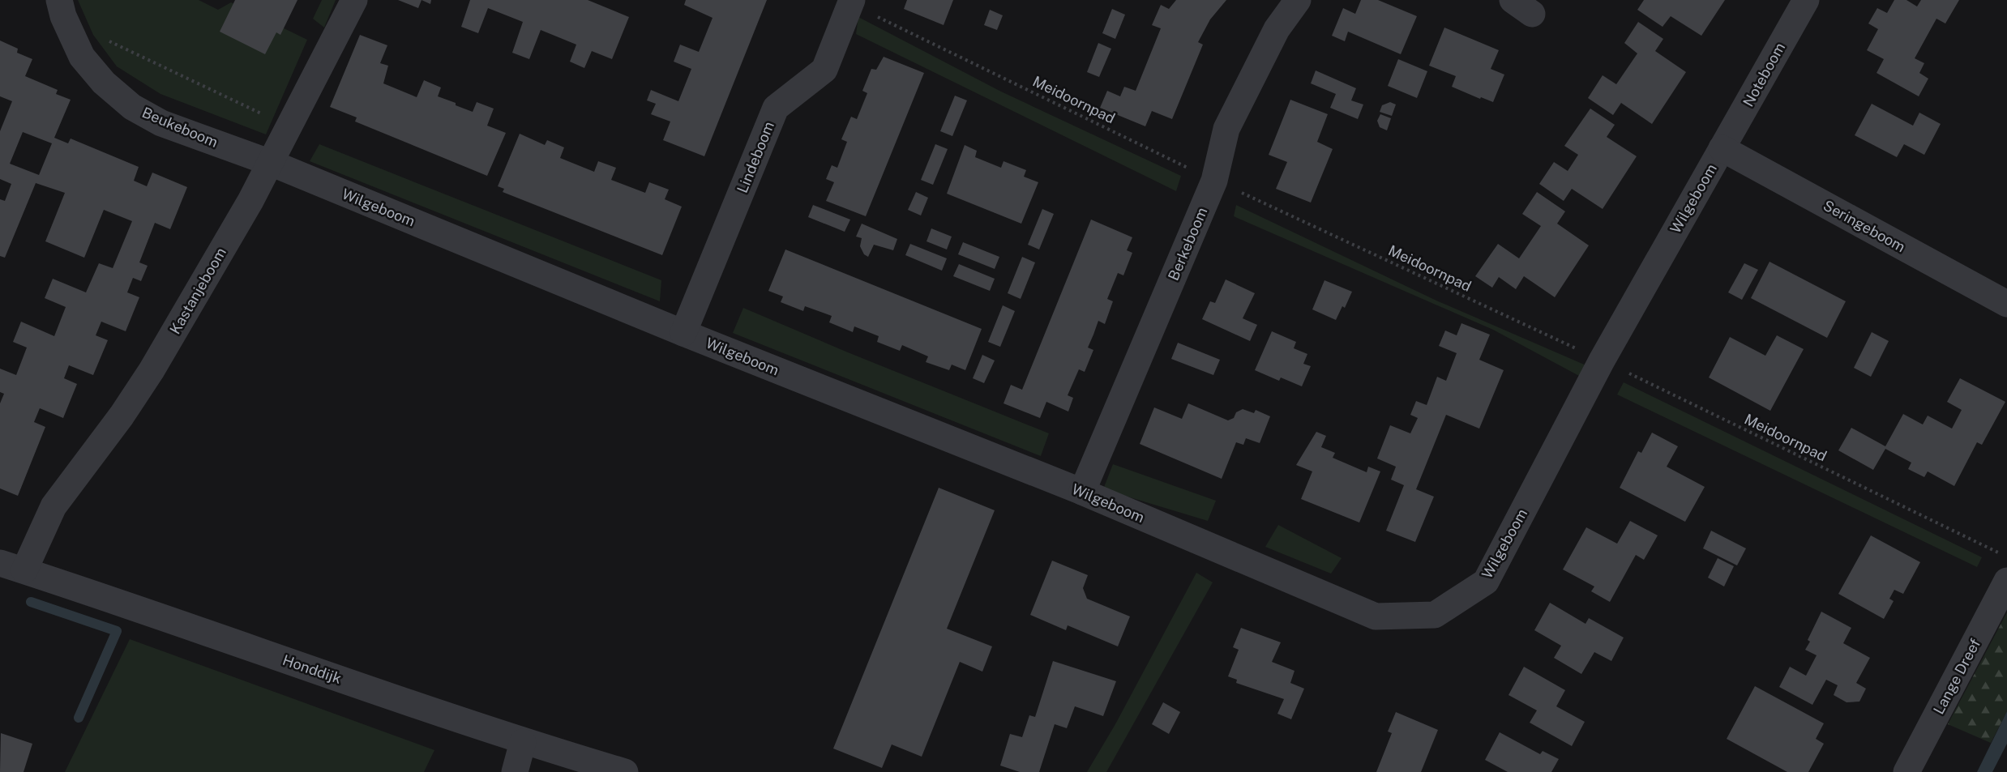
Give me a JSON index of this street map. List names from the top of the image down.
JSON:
{
  "streets": {
    "street": [
      "Noteboom",
      "Beukeboom",
      "Lindeboom",
      "Wilgeboom",
      "Seringeboom",
      "Berkeboom",
      "Kastanjeboom",
      "Honddijk",
      "Lange Dreef"
    ],
    "path": ["Meidoornpad"]
  },
  "crossings": [
    ["Noteboom", "Wilgeboom"],
    ["Noteboom", "Seringeboom"],
    ["Meidoornpad", "Lindeboom"],
    ["Meidoornpad", "Wilgeboom"],
    ["Meidoornpad", "Berkeboom"],
    ["Beukeboom", "Wilgeboom"],
    ["Beukeboom", "Kastanjeboom"],
    ["Lindeboom", "Wilgeboom"],
    ["Wilgeboom", "Seringeboom"],
    ["Wilgeboom", "Berkeboom"],
    ["Wilgeboom", "Kastanjeboom"],
    ["Kastanjeboom", "Honddijk"]
  ]
}
